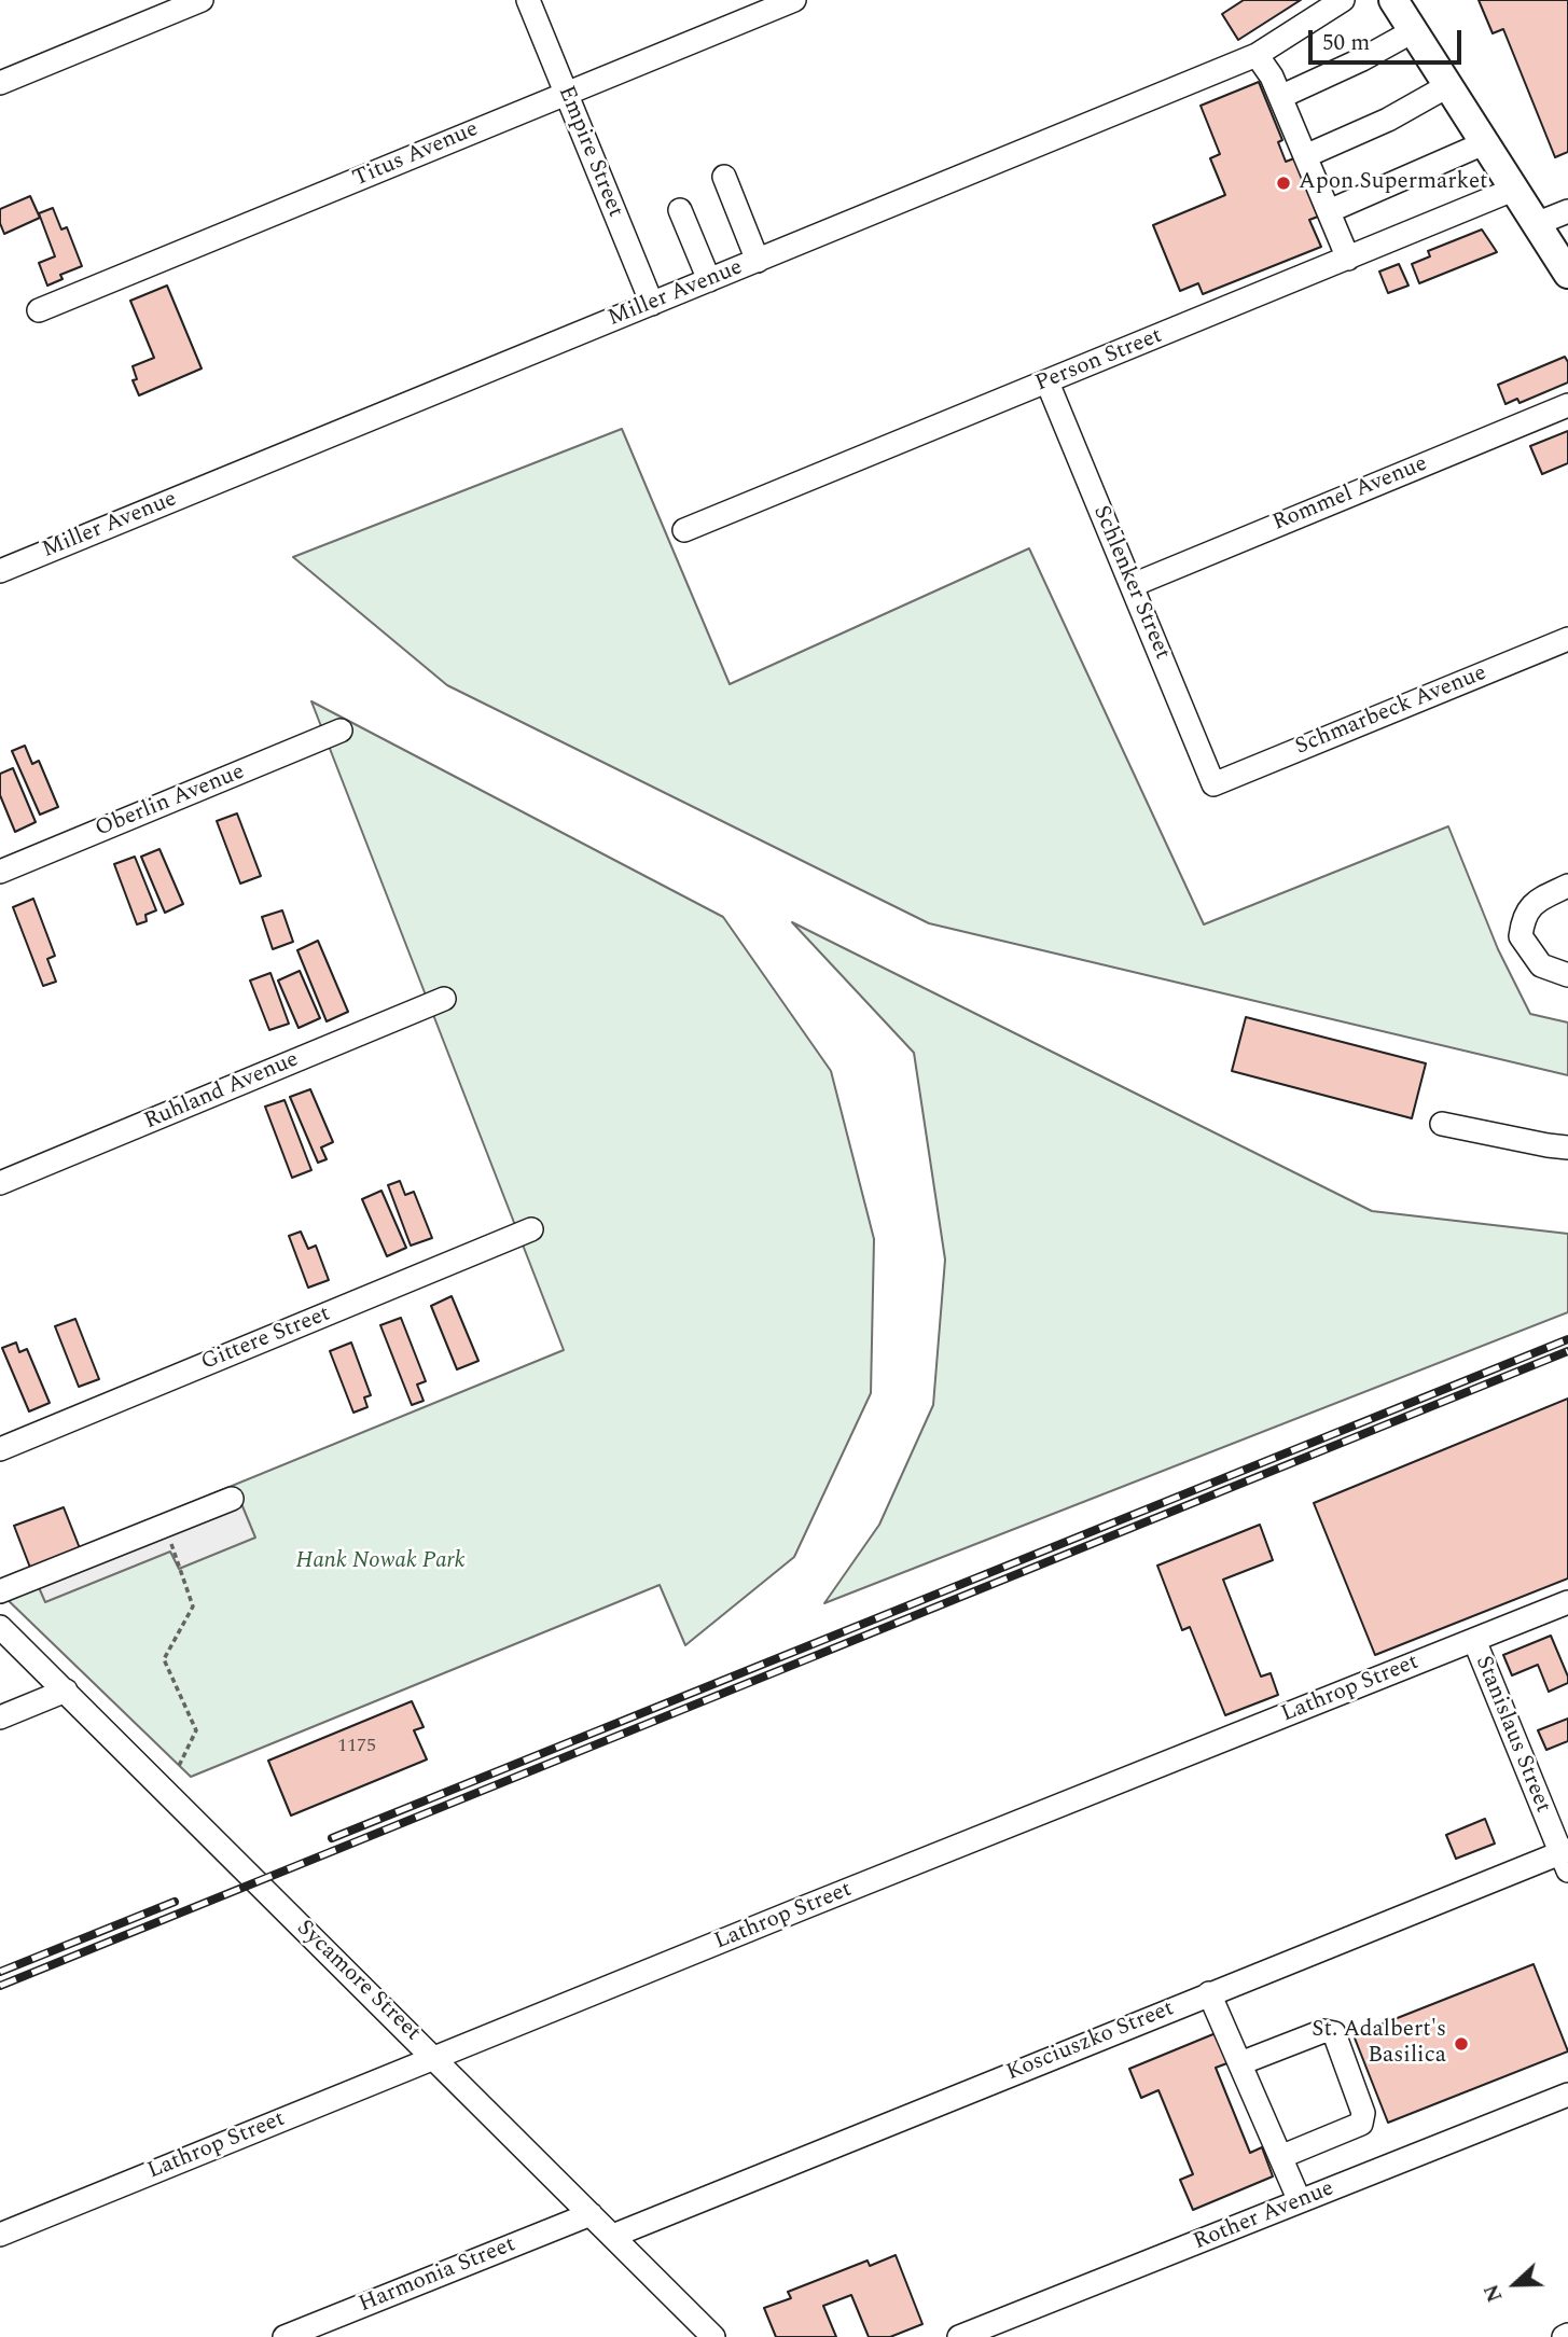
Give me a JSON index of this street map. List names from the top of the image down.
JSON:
{
  "streets": {
    "street": [
      "Empire Street",
      "Titus Avenue",
      "Miller Avenue",
      "Person Street",
      "Rommel Avenue",
      "Schlenker Street",
      "Schmarbeck Avenue",
      "Oberlin Avenue",
      "Ruhland Avenue",
      "Gittere Street",
      "Lathrop Street",
      "Stanislaus Street",
      "Sycamore Street",
      "Kosciuszko Street",
      "Rother Avenue",
      "Harmonia Street"
    ]
  },
  "crossings": [
    ["Empire Street", "Titus Avenue"],
    ["Empire Street", "Miller Avenue"],
    ["Person Street", "Schlenker Street"],
    ["Rommel Avenue", "Schlenker Street"],
    ["Schlenker Street", "Schmarbeck Avenue"],
    ["Lathrop Street", "Stanislaus Street"],
    ["Lathrop Street", "Sycamore Street"],
    ["Stanislaus Street", "Kosciuszko Street"],
    ["Sycamore Street", "Kosciuszko Street"],
    ["Sycamore Street", "Harmonia Street"]
  ],
  "parks": ["Hank Nowak Park"],
  "places": ["Apon Supermarket", "St. Adalbert's Basilica"],
  "house_numbers": ["1175"],
  "scale_bar": "50 m",
  "north": "left"
}
